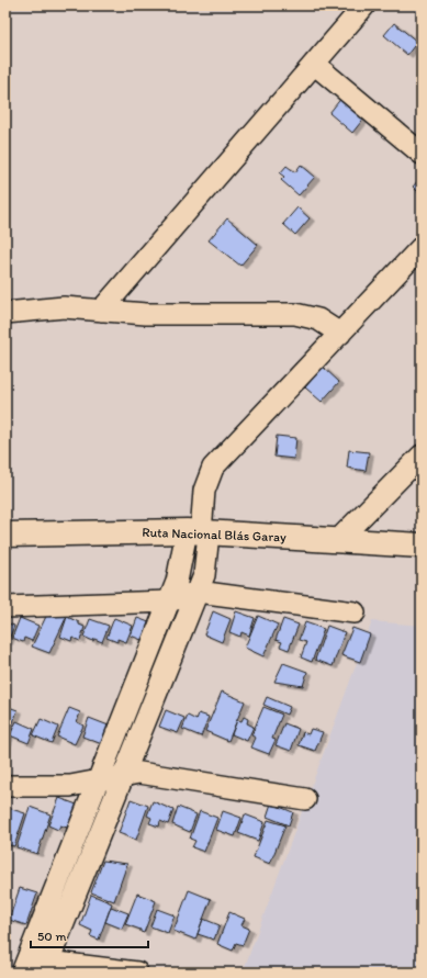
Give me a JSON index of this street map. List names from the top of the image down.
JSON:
{
  "streets": {
    "highway": ["Ruta Nacional Blás Garay"]
  },
  "scale_bar": "50 m"
}
